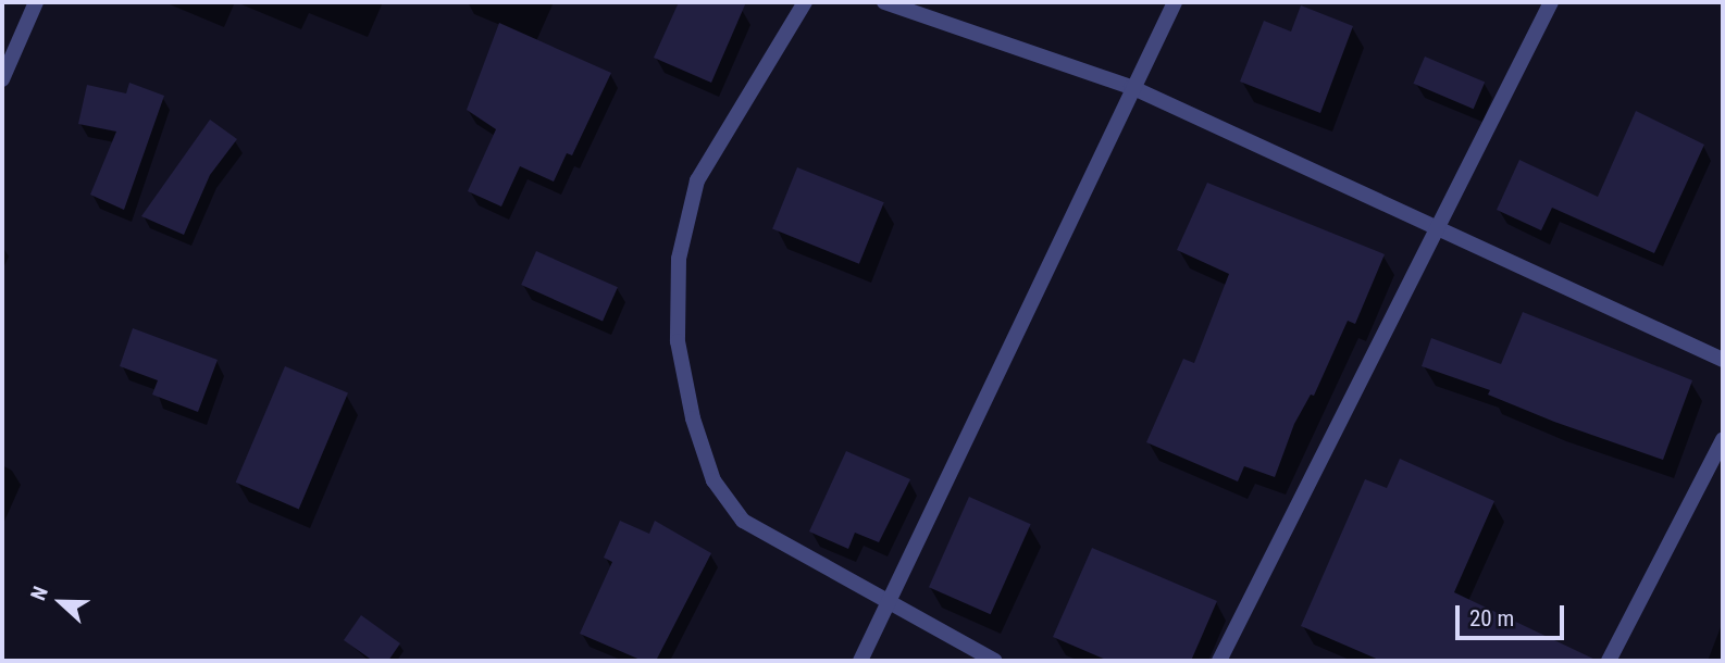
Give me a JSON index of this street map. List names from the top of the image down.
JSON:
{
  "scale_bar": "20 m",
  "north": "left"
}
